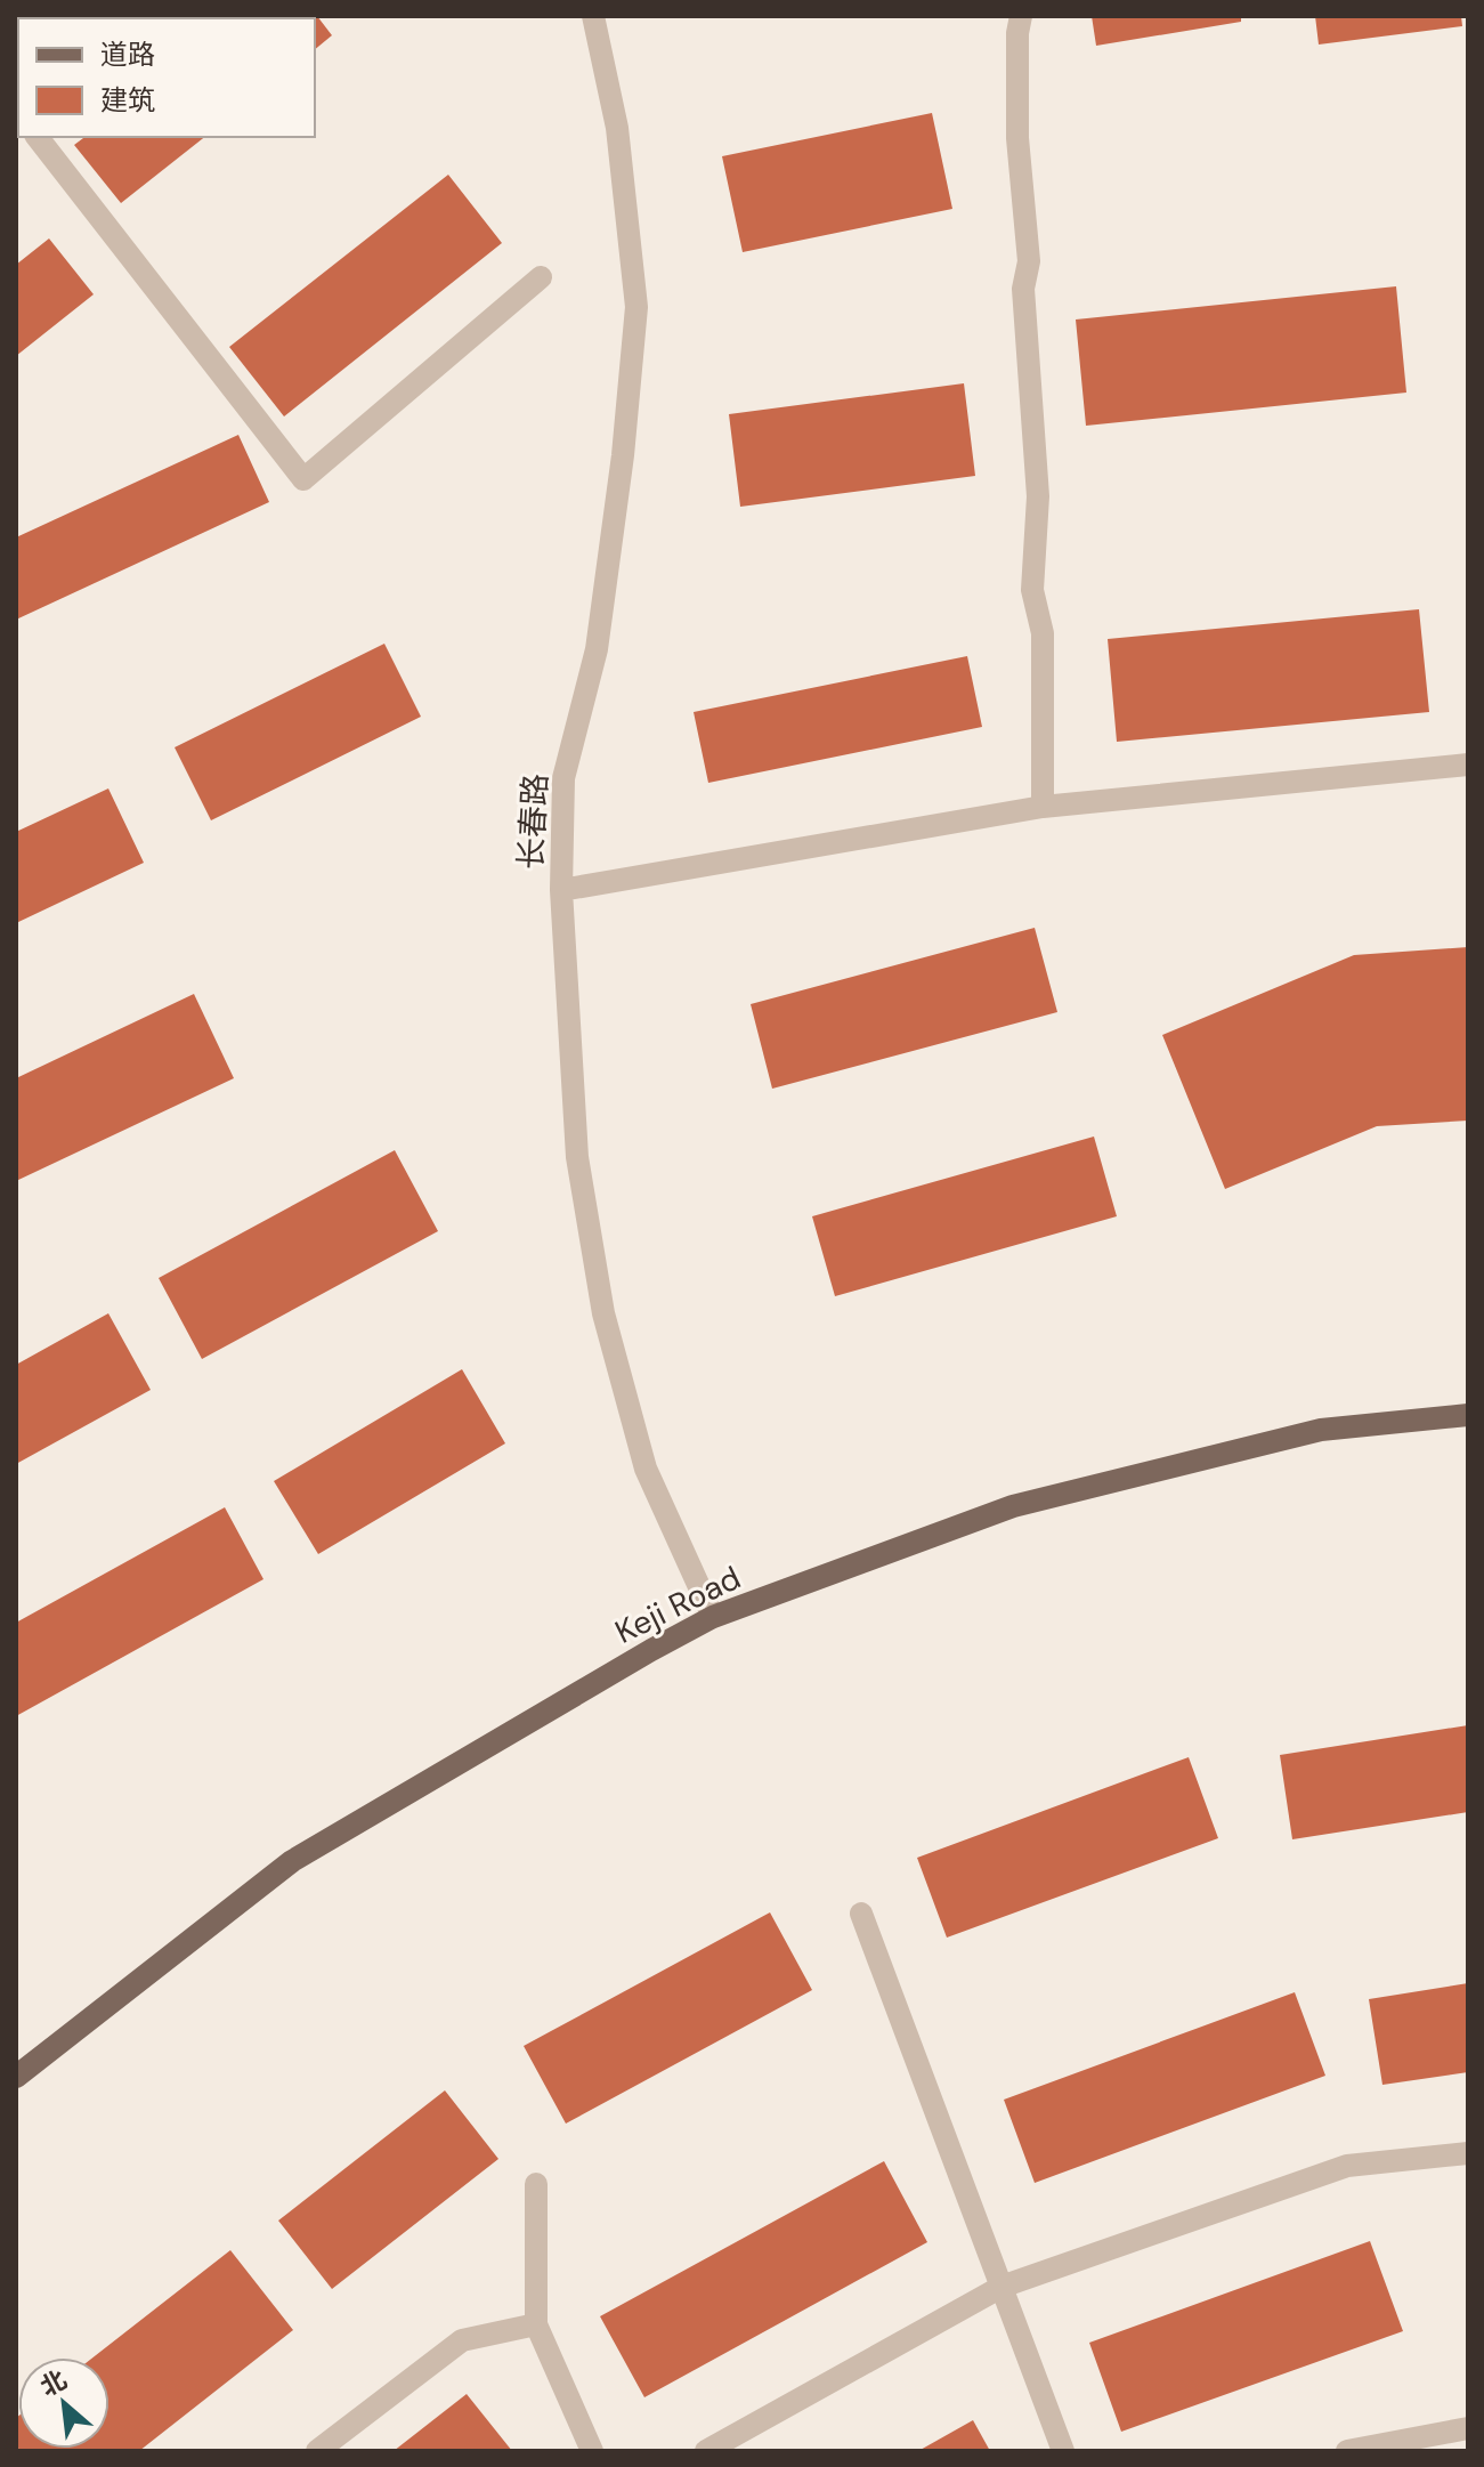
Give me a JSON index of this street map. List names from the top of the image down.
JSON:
{
  "streets": {
    "main road": ["Keji Road"],
    "street": ["长春路"]
  },
  "crossings": [
    ["长春路", "Keji Road"]
  ],
  "legend": ["道路", "建筑"],
  "north": "top left"
}
